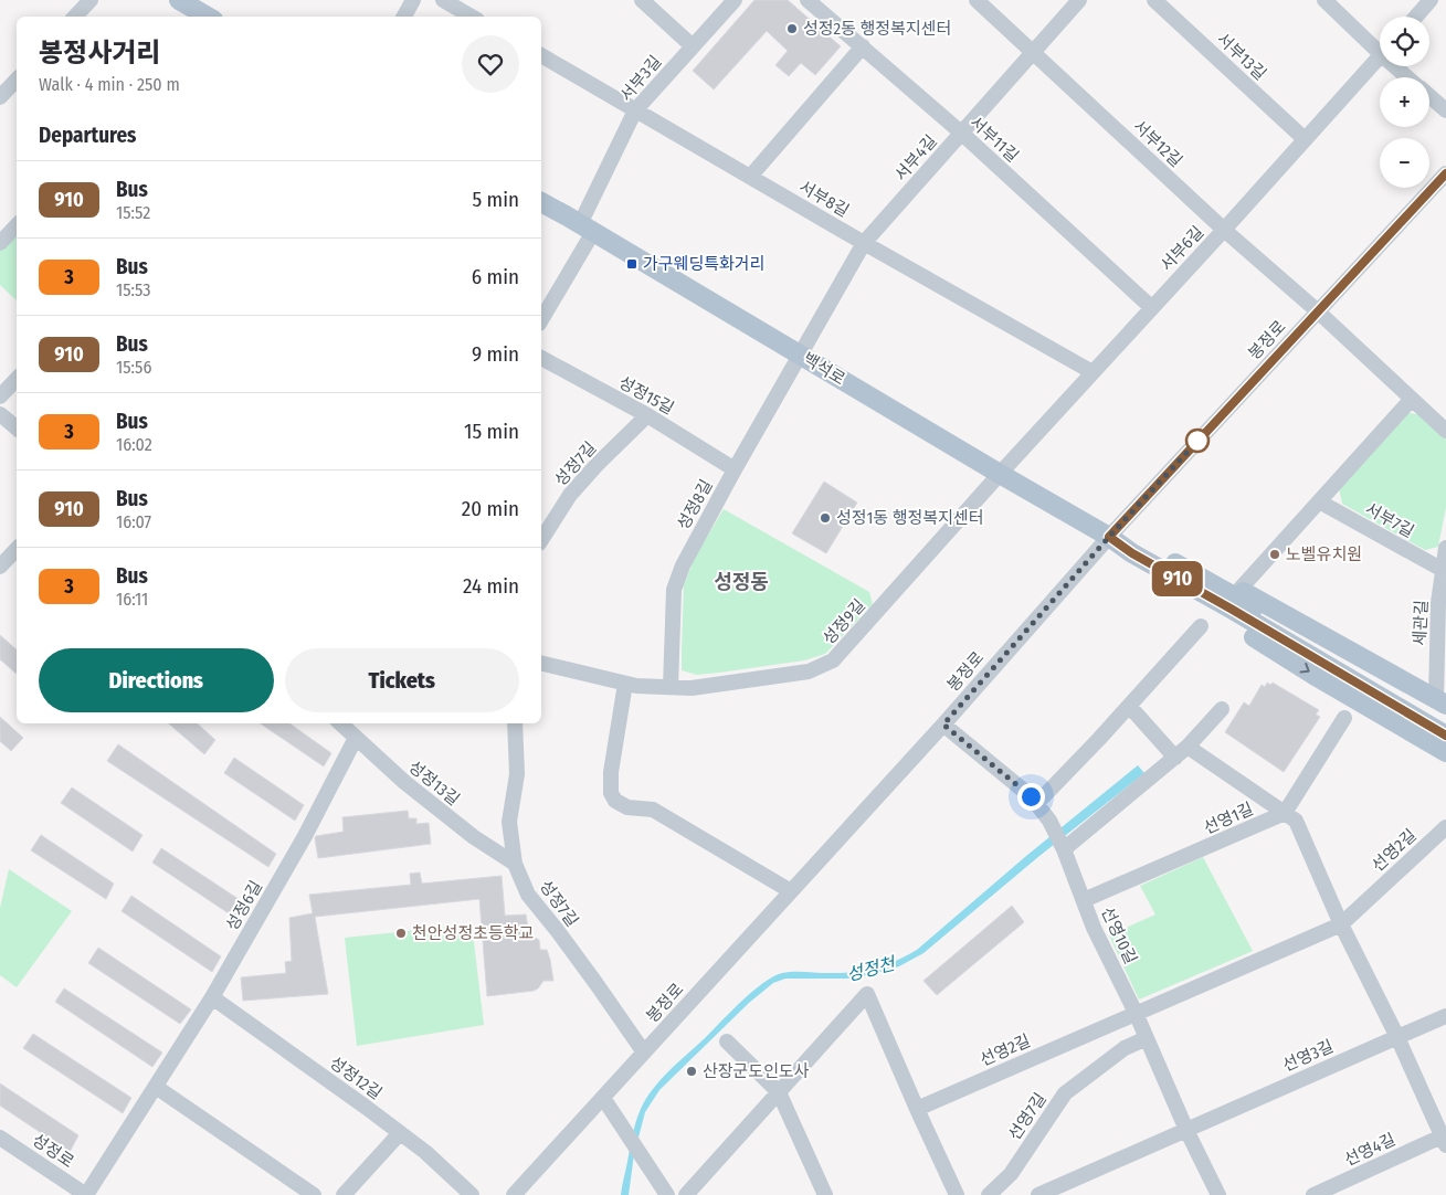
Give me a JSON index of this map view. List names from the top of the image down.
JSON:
{
  "streets": {
    "main road": ["백석로"],
    "street": [
      "서부13길",
      "서부3길",
      "서부11길",
      "서부12길",
      "서부4길",
      "서부8길",
      "서부6길",
      "봉정로",
      "성정15길",
      "성정7길",
      "성정8길",
      "서부7길",
      "성정9길",
      "세관길",
      "성정13길",
      "선영1길",
      "선영2길",
      "성정6길",
      "선영10길",
      "선영3길",
      "성정12길",
      "선영7길",
      "선영4길",
      "성정로"
    ]
  },
  "crossings": [
    ["서부13길", "서부6길"],
    ["서부3길", "서부8길"],
    ["서부3길", "백석로"],
    ["서부11길", "서부4길"],
    ["서부11길", "서부6길"],
    ["서부12길", "서부4길"],
    ["서부12길", "서부6길"],
    ["서부12길", "봉정로"],
    ["서부4길", "서부8길"],
    ["서부4길", "백석로"],
    ["서부4길", "성정8길"],
    ["서부8길", "서부6길"],
    ["서부6길", "백석로"],
    ["서부6길", "성정9길"],
    ["봉정로", "백석로"],
    ["봉정로", "성정7길"],
    ["봉정로", "선영10길"],
    ["백석로", "성정8길"],
    ["백석로", "성정9길"],
    ["성정15길", "성정7길"],
    ["성정15길", "성정8길"],
    ["성정7길", "성정13길"],
    ["성정8길", "성정9길"],
    ["서부7길", "세관길"],
    ["성정13길", "성정6길"],
    ["선영1길", "선영10길"],
    ["선영2길", "선영10길"],
    ["성정6길", "성정12길"],
    ["성정6길", "성정로"],
    ["선영10길", "선영3길"],
    ["선영10길", "선영7길"]
  ],
  "districts": ["성정동"],
  "water": ["성정천"],
  "places": {
    "other": [
      "성정2동 행정복지센터",
      "성정1동 행정복지센터",
      "노벨유치원",
      "천안성정초등학교",
      "산장군도인도사"
    ],
    "transit": ["가구웨딩특화거리"]
  },
  "lines": ["bus line 910"],
  "page": {
    "on_map": "910",
    "map_buttons": ["+", "−"],
    "heading": [
      ["봉정사거리", "Walk · 4 min · 250 m"],
      "Departures"
    ],
    "list": [
      {
        "mark": "910",
        "name": "Bus",
        "note": "15:52",
        "value": "5 min"
      },
      {
        "mark": "3",
        "name": "Bus",
        "note": "15:53",
        "value": "6 min"
      },
      {
        "mark": "910",
        "name": "Bus",
        "note": "15:56",
        "value": "9 min"
      },
      {
        "mark": "3",
        "name": "Bus",
        "note": "16:02",
        "value": "15 min"
      },
      {
        "mark": "910",
        "name": "Bus",
        "note": "16:07",
        "value": "20 min"
      },
      {
        "mark": "3",
        "name": "Bus",
        "note": "16:11",
        "value": "24 min"
      }
    ],
    "buttons": ["Directions", "Tickets"]
  }
}
